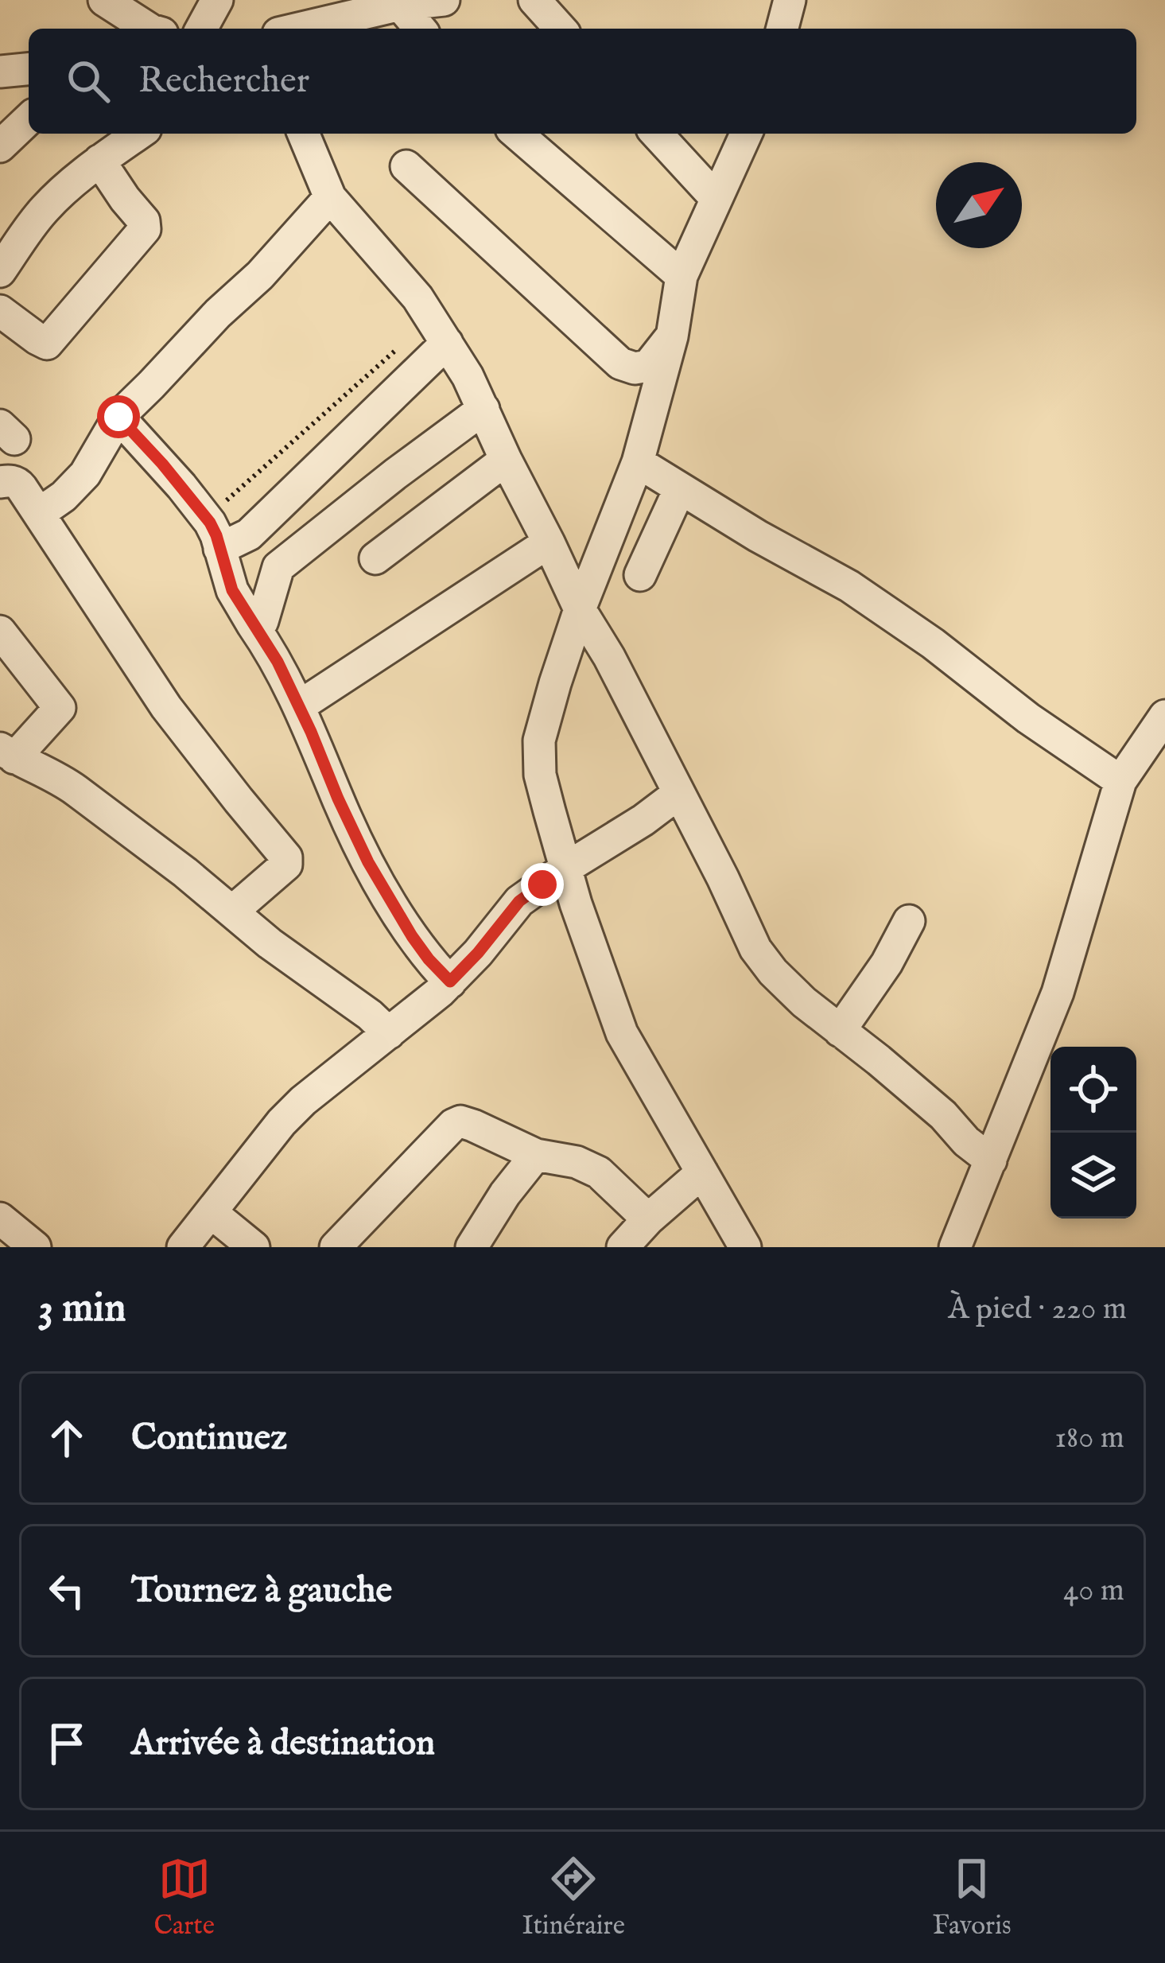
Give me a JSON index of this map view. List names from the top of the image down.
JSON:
{
  "north": "top right",
  "page": {
    "search": "Rechercher",
    "heading": ["3 min", "À pied · 220 m"],
    "list": [
      ["Continuez", "180 m"],
      ["Tournez à gauche", "40 m"],
      "Arrivée à destination"
    ],
    "nav": ["Carte", "Itinéraire", "Favoris"]
  }
}
